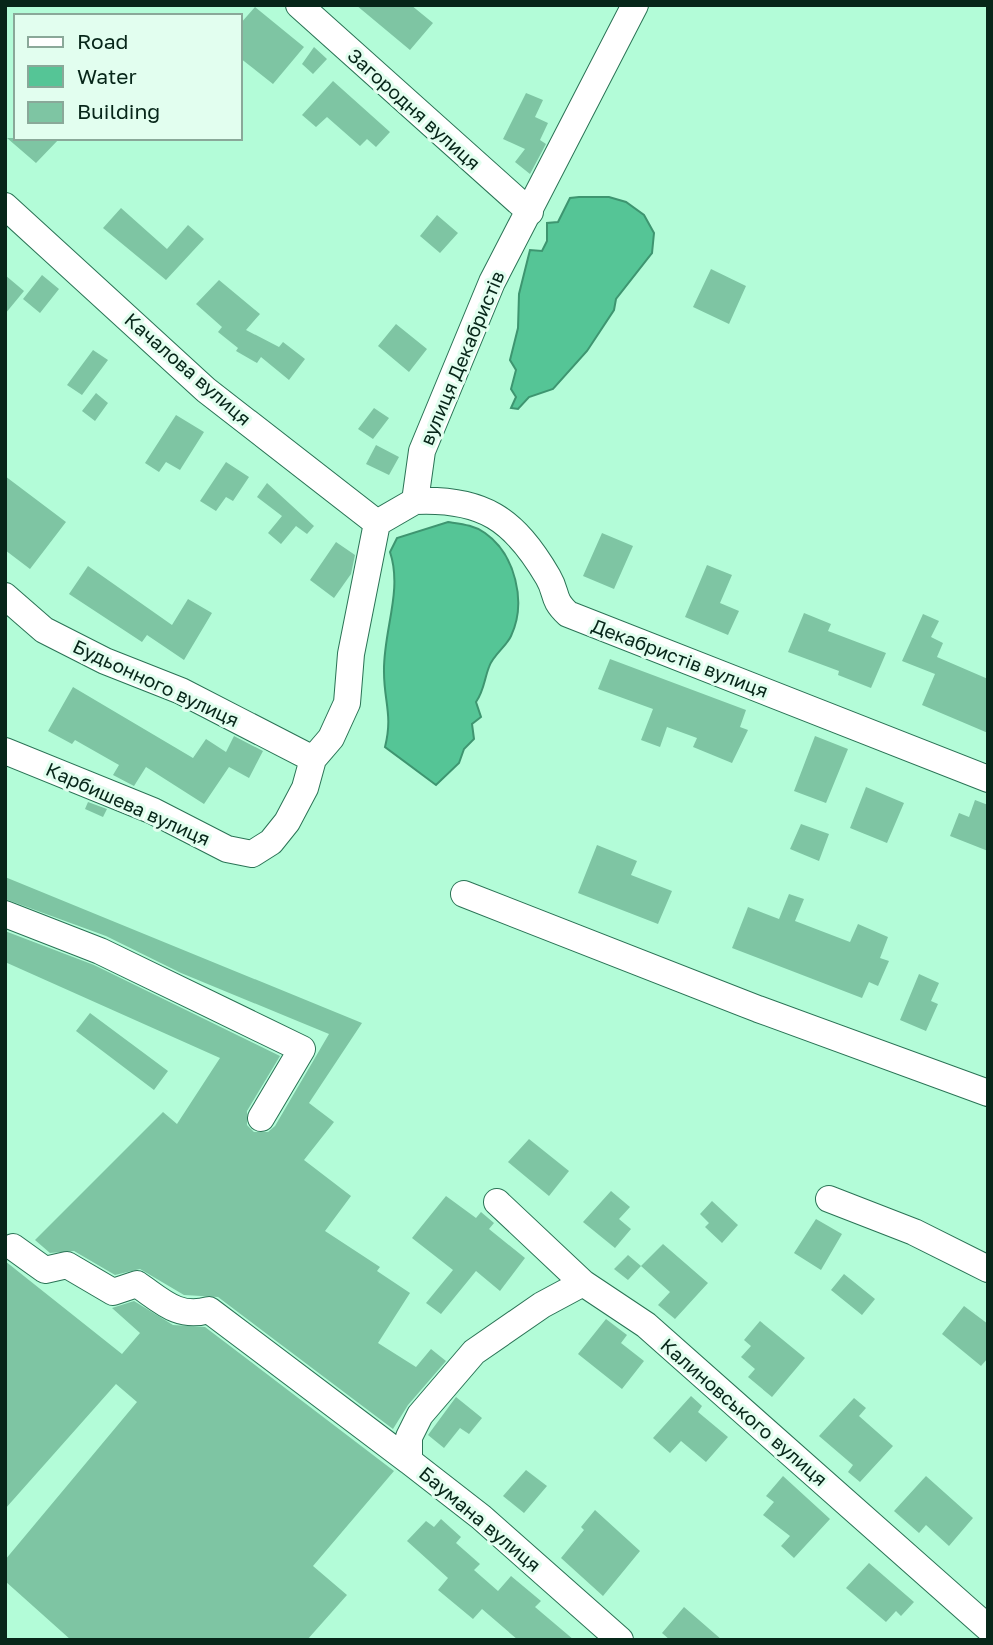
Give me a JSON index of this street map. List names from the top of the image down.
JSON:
{
  "streets": {
    "street": [
      "Загородня вулиця",
      "вулиця Декабристів",
      "Качалова вулиця",
      "Декабристів вулиця",
      "Будьонного вулиця",
      "Карбишева вулиця",
      "Калиновського вулиця",
      "Баумана вулиця"
    ]
  },
  "crossings": [
    ["Загородня вулиця", "вулиця Декабристів"],
    ["вулиця Декабристів", "Декабристів вулиця"],
    ["Будьонного вулиця", "Карбишева вулиця"],
    ["Калиновського вулиця", "Баумана вулиця"]
  ],
  "legend": ["Road", "Water", "Building"]
}
